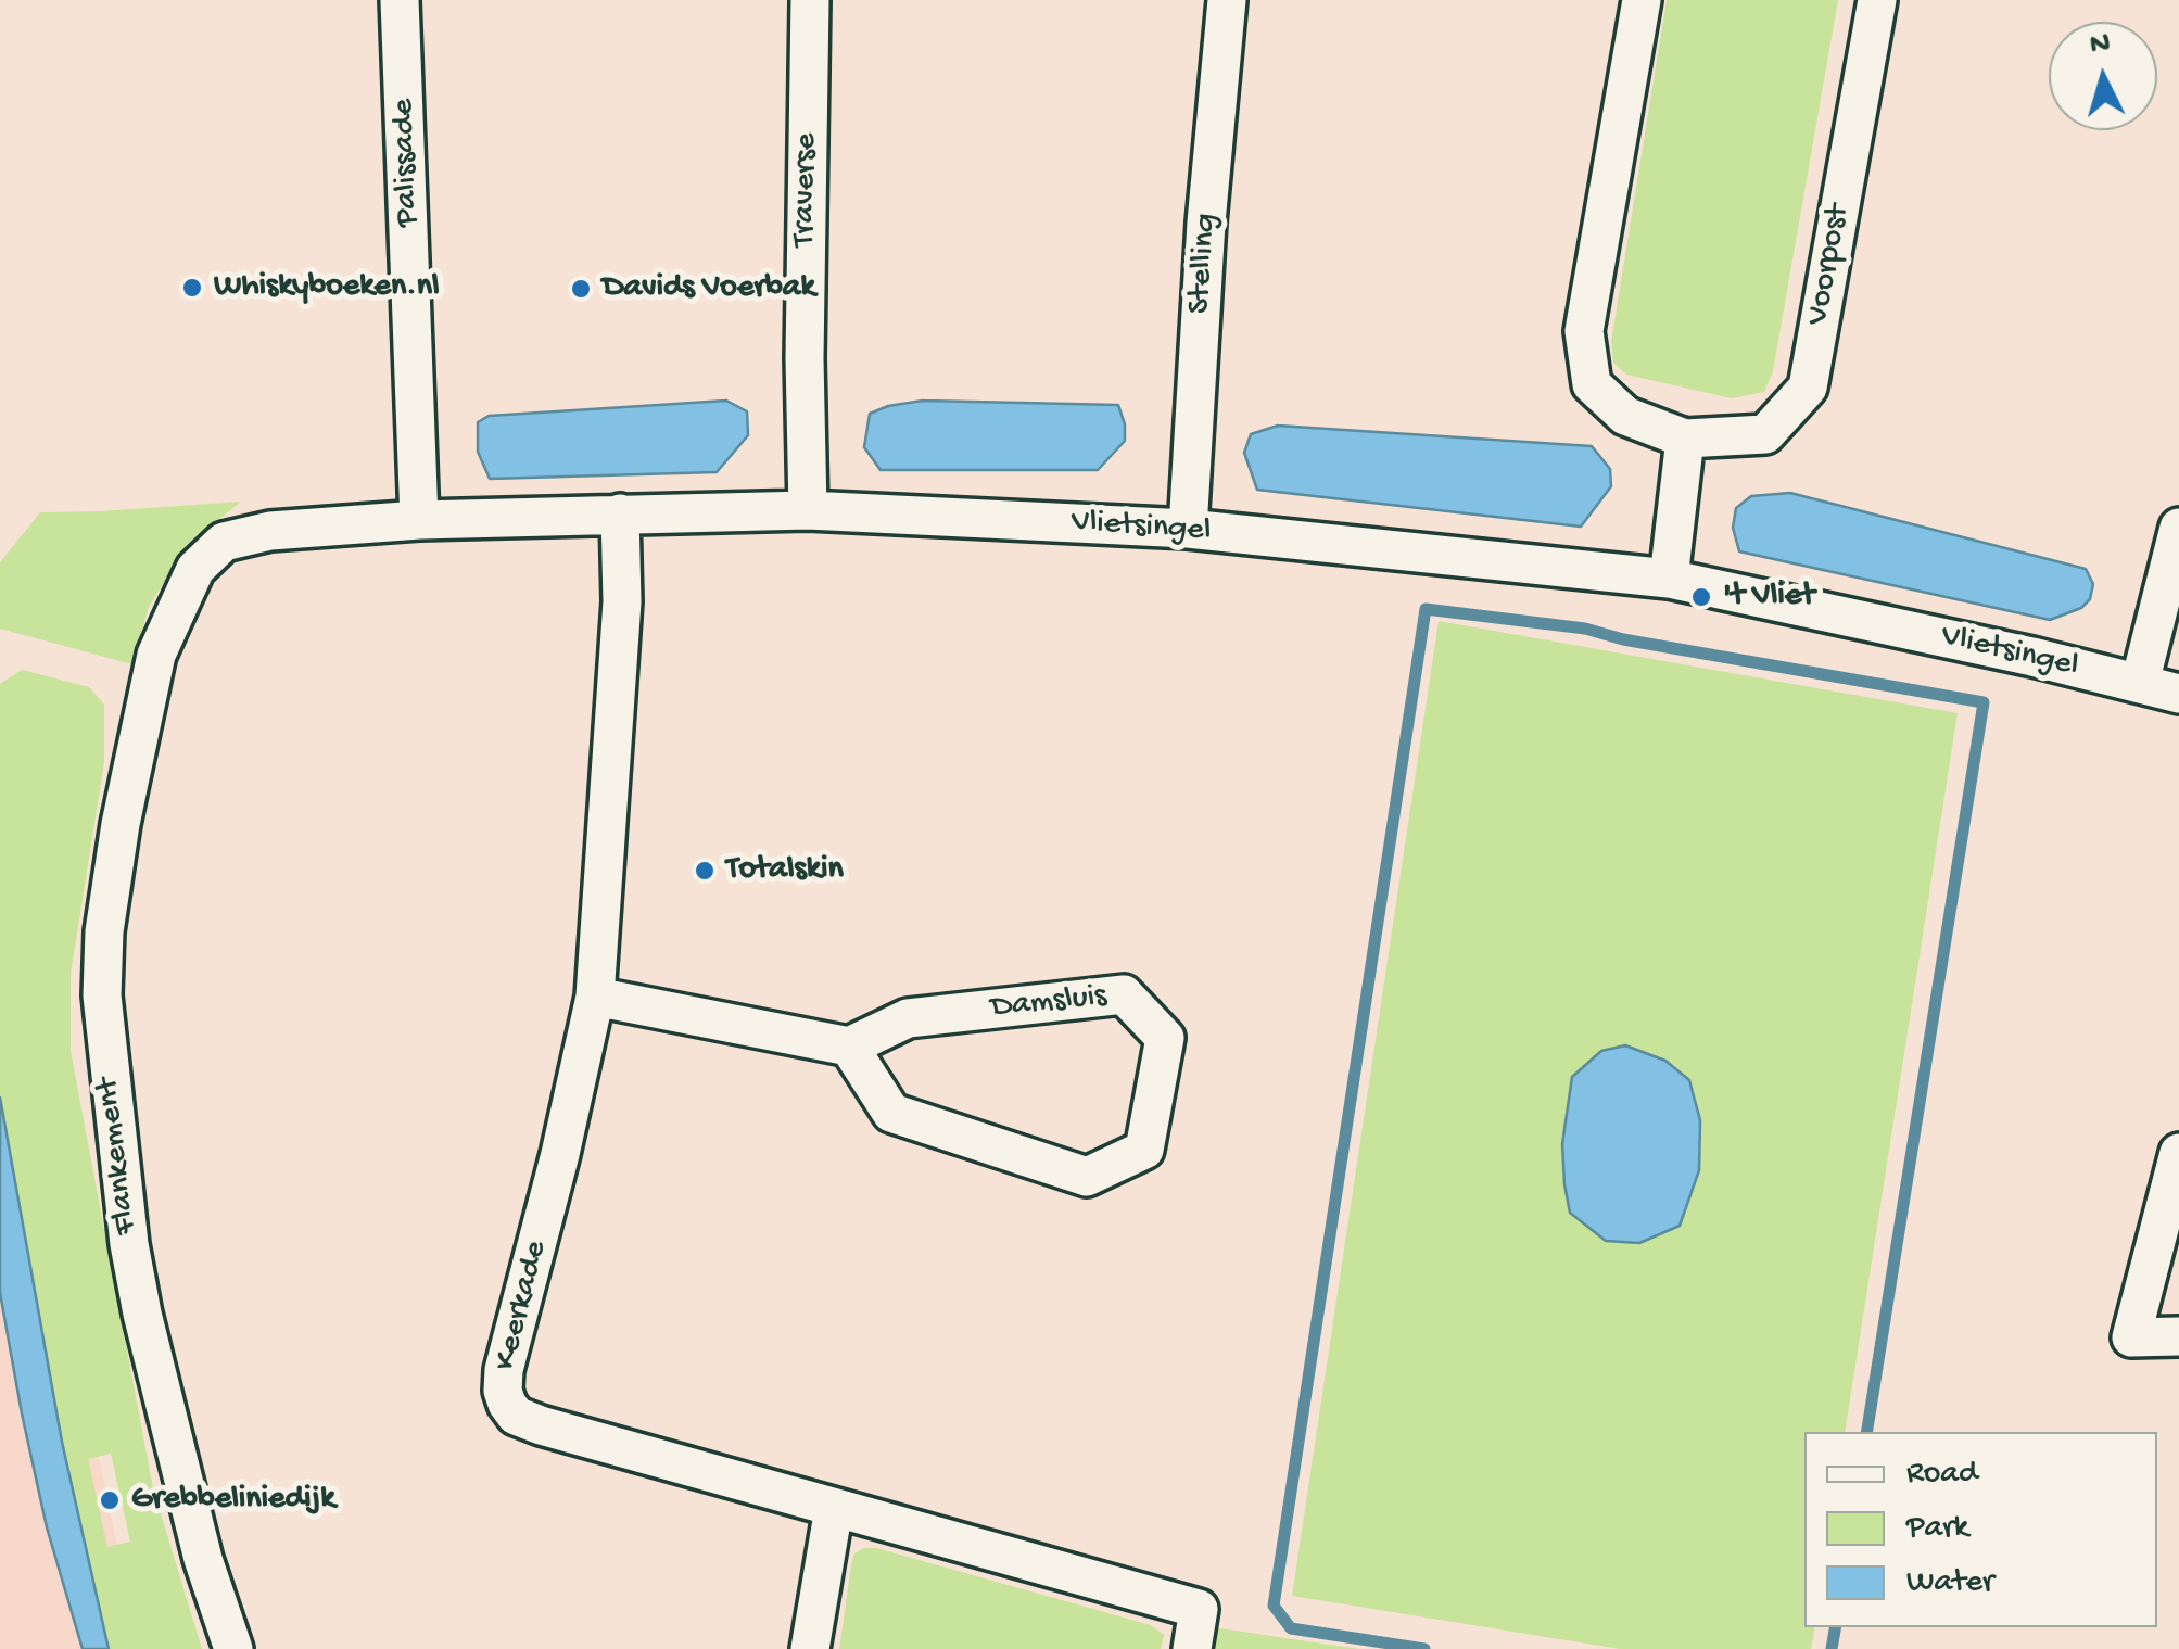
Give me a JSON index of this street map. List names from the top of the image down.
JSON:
{
  "streets": {
    "street": [
      "Palissade",
      "Traverse",
      "Stelling",
      "Voorpost",
      "Vlietsingel",
      "Damsluis",
      "Flankement",
      "Keerkade"
    ]
  },
  "crossings": [
    ["Palissade", "Vlietsingel"],
    ["Traverse", "Vlietsingel"],
    ["Stelling", "Vlietsingel"],
    ["Vlietsingel", "Flankement"],
    ["Vlietsingel", "Keerkade"]
  ],
  "places": [
    "Whiskyboeken.nl",
    "Davids Voerbak",
    "'t Vliet",
    "Totalskin",
    "Grebbeliniedijk"
  ],
  "legend": ["Road", "Park", "Water"],
  "north": "top"
}
